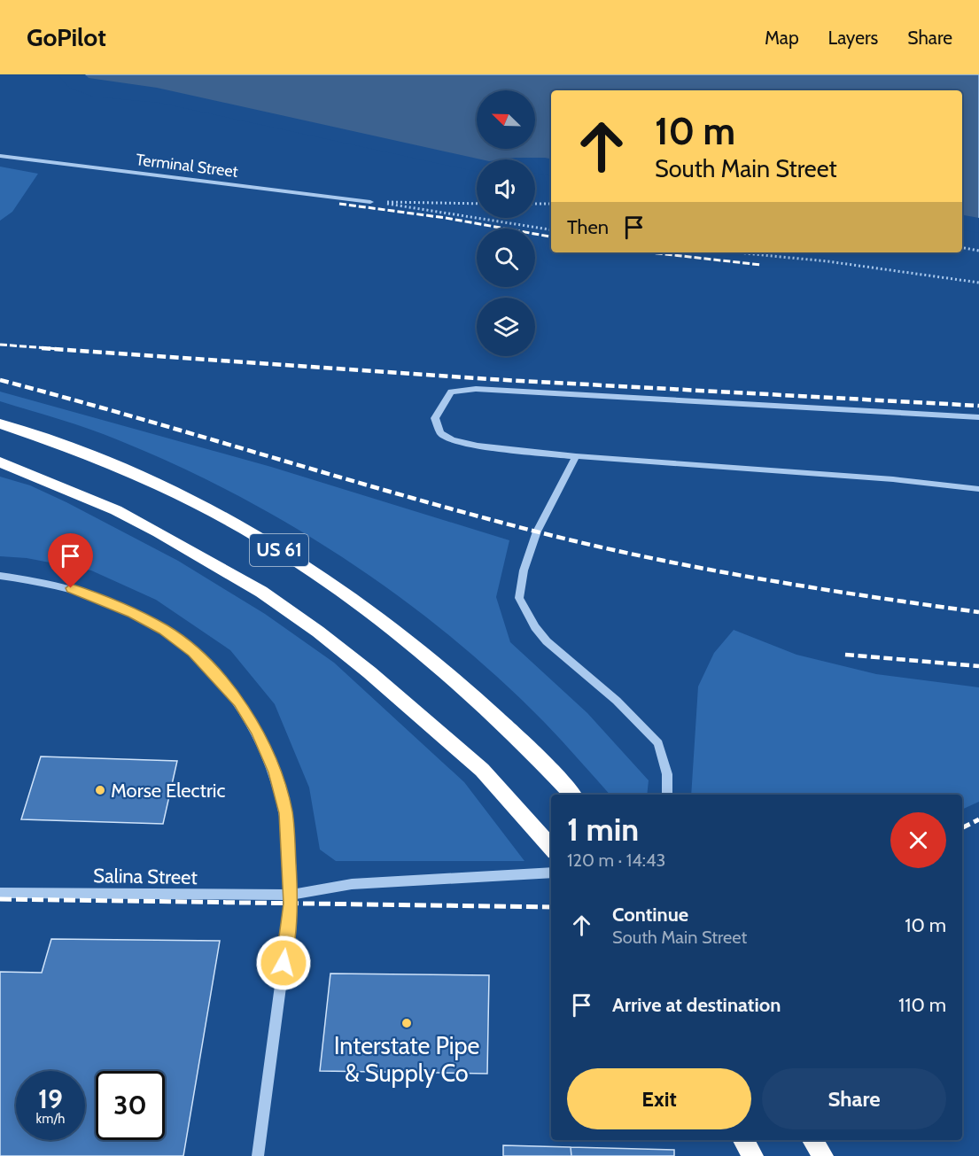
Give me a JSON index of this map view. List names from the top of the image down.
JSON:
{
  "streets": {
    "highway": ["US 61"],
    "street": ["Terminal Street", "Salina Street"]
  },
  "places": ["Morse Electric", "Interstate Pipe & Supply Co"],
  "north": "top left",
  "page": {
    "header": "GoPilot",
    "nav": ["Map", "Layers", "Share"],
    "turn": ["10 m", "South Main Street"],
    "then": "Then",
    "heading": ["1 min", "120 m · 14:43"],
    "list": [
      {
        "name": "Continue",
        "note": "South Main Street",
        "value": "10 m"
      },
      {
        "name": "Arrive at destination",
        "value": "110 m"
      }
    ],
    "buttons": ["Exit", "Share"],
    "speed": "19 km/h",
    "limit": "30"
  }
}
